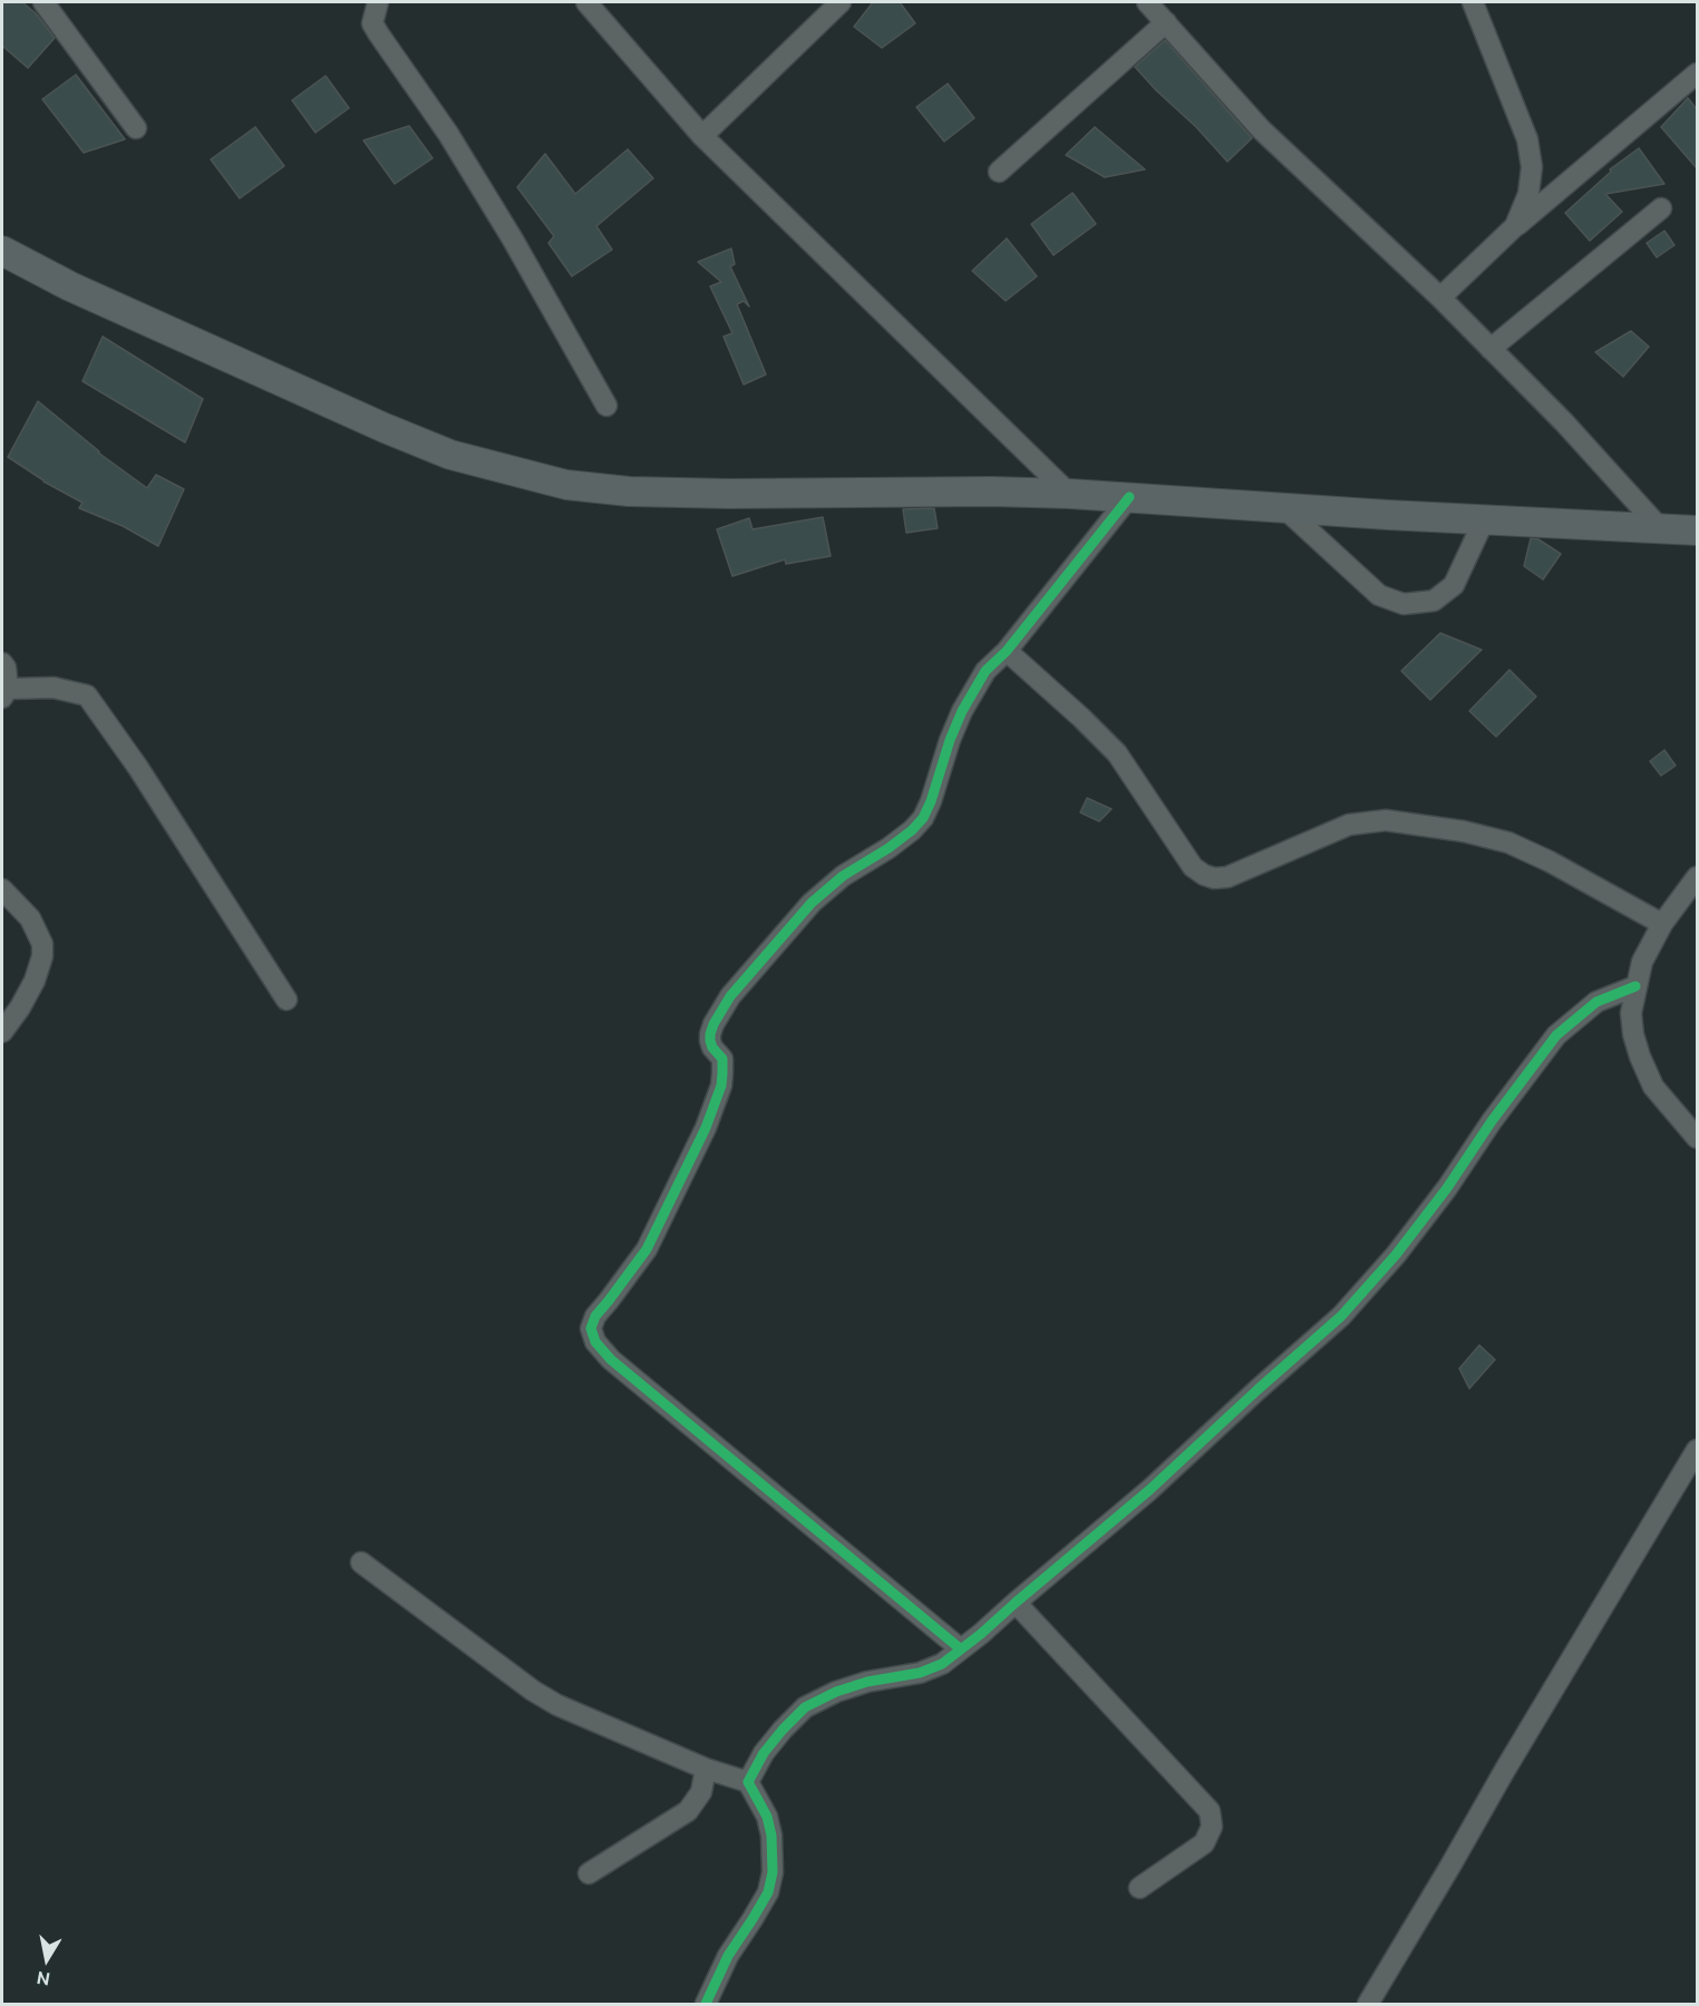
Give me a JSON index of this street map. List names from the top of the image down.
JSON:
{
  "north": "bottom"
}
